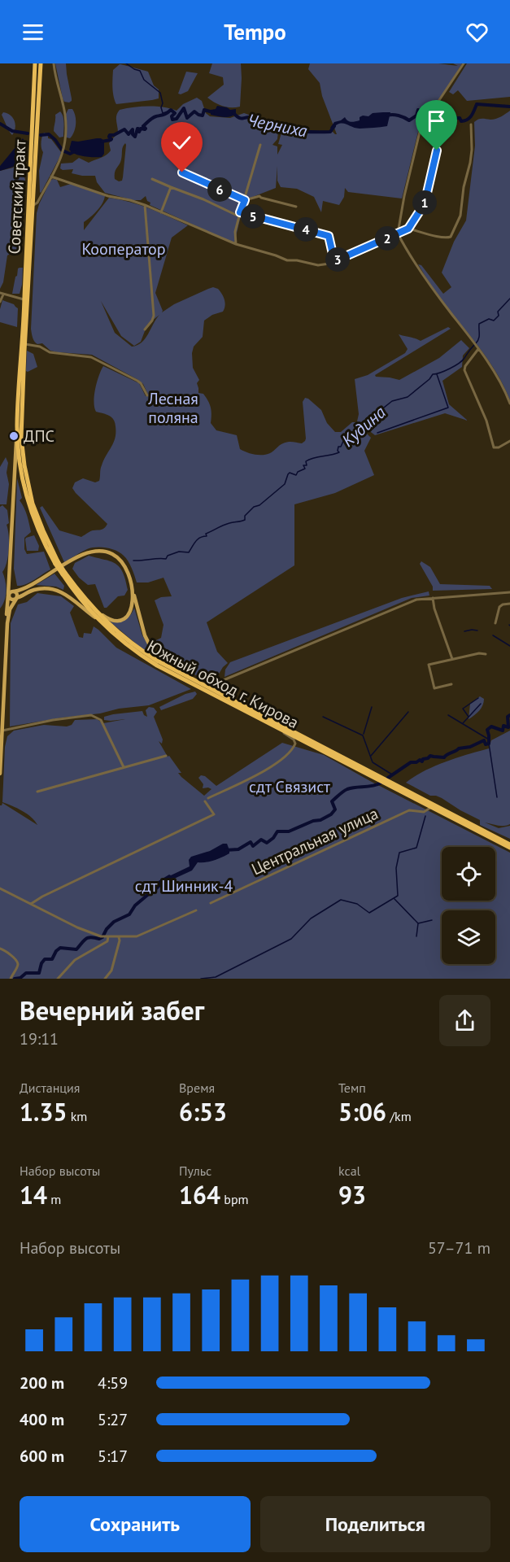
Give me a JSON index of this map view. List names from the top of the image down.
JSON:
{
  "streets": {
    "highway": ["Советский тракт", "Южный обход г. Кирова"],
    "street": ["Центральная улица"]
  },
  "crossings": [
    ["Советский тракт", "Южный обход г. Кирова"],
    ["Южный обход г. Кирова", "Центральная улица"]
  ],
  "water": ["Черниха", "Кудина"],
  "parks": [
    "Кооператор",
    "Лесная поляна",
    "сдт Связист",
    "сдт Шинник-4"
  ],
  "places": ["ДПС"],
  "page": {
    "header": "Tempo",
    "pins": [
      "6",
      "1",
      "5",
      "4",
      "2",
      "3"
    ],
    "heading": ["Вечерний забег", "19:11"],
    "stats": [
      ["Дистанция", "1.35 km"],
      ["Время", "6:53"],
      ["Темп", "5:06 /km"],
      ["Набор высоты", "14 m"],
      ["Пульс", "164 bpm"],
      ["kcal", "93"]
    ],
    "chart": ["Набор высоты", "57–71 m"],
    "list": [
      {
        "name": "200 m",
        "note": "4:59"
      },
      {
        "name": "400 m",
        "note": "5:27"
      },
      {
        "name": "600 m",
        "note": "5:17"
      }
    ],
    "buttons": ["Сохранить", "Поделиться"]
  }
}
